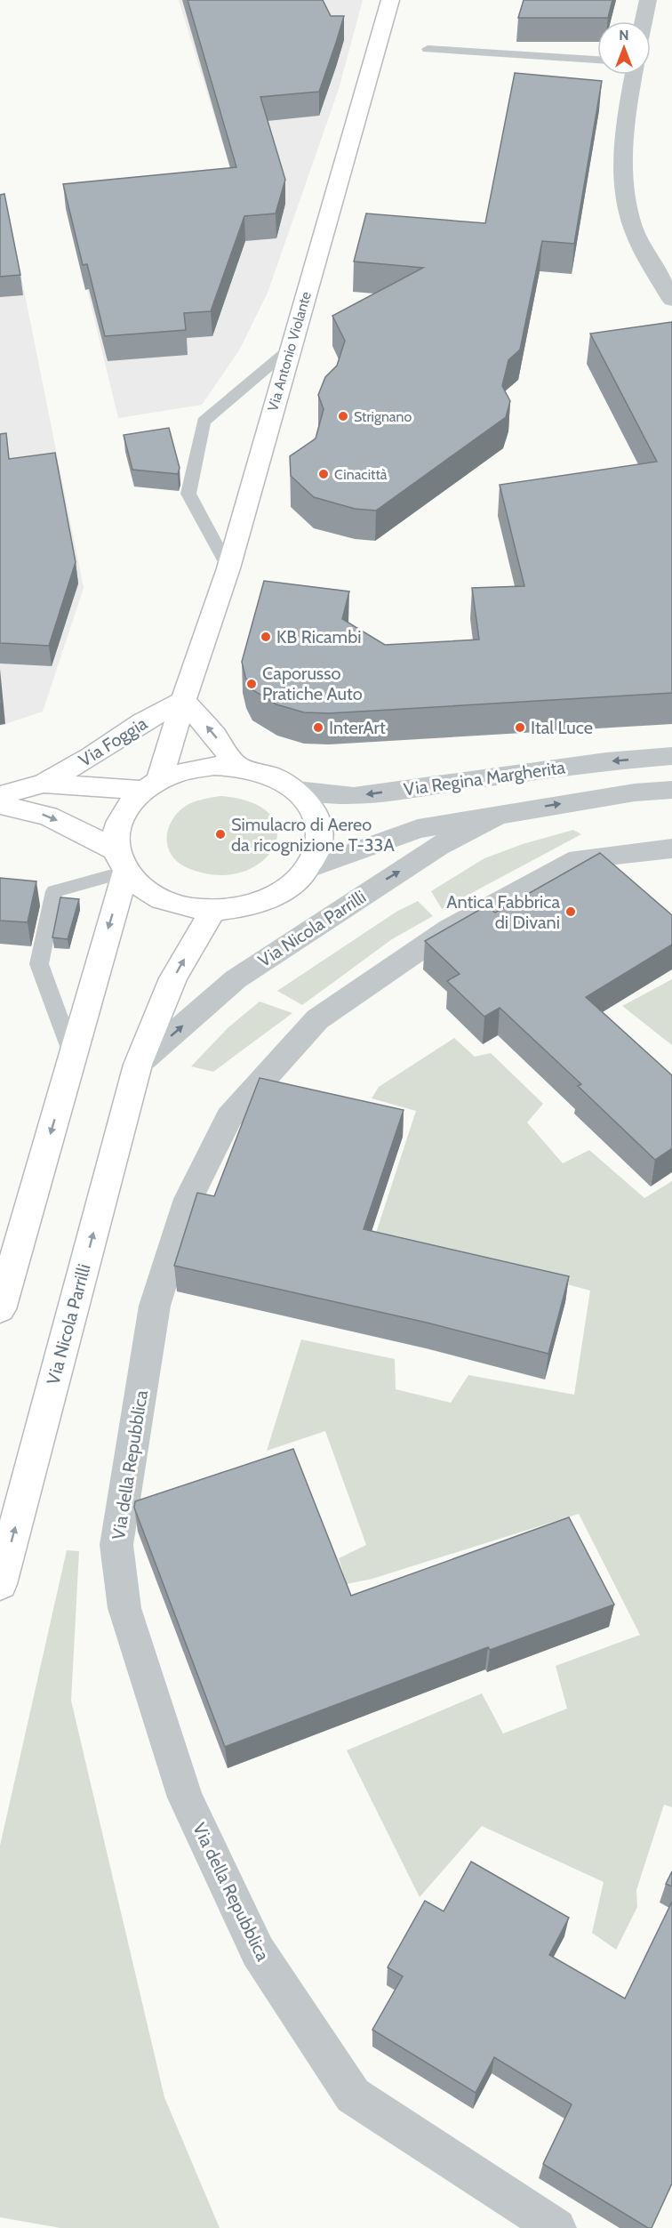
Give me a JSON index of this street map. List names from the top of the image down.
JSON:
{
  "streets": {
    "main road": ["Via Antonio Violante", "Via Foggia", "Via Nicola Parrilli"],
    "street": ["Via Regina Margherita", "Via della Repubblica"]
  },
  "crossings": [
    ["Via Antonio Violante", "Via Foggia"],
    ["Via Antonio Violante", "Via Regina Margherita"],
    ["Via Antonio Violante", "Via Nicola Parrilli"],
    ["Via Foggia", "Via Regina Margherita"],
    ["Via Foggia", "Via Nicola Parrilli"],
    ["Via Regina Margherita", "Via Nicola Parrilli"]
  ],
  "one_way": ["Via Nicola Parrilli"],
  "places": [
    "Strignano",
    "Cinacittà",
    "KB Ricambi",
    "Caporusso Pratiche Auto",
    "InterArt",
    "Ital Luce",
    "Simulacro di Aereo da ricognizione T-33A",
    "Antica Fabbrica di Divani"
  ],
  "north": "top"
}
